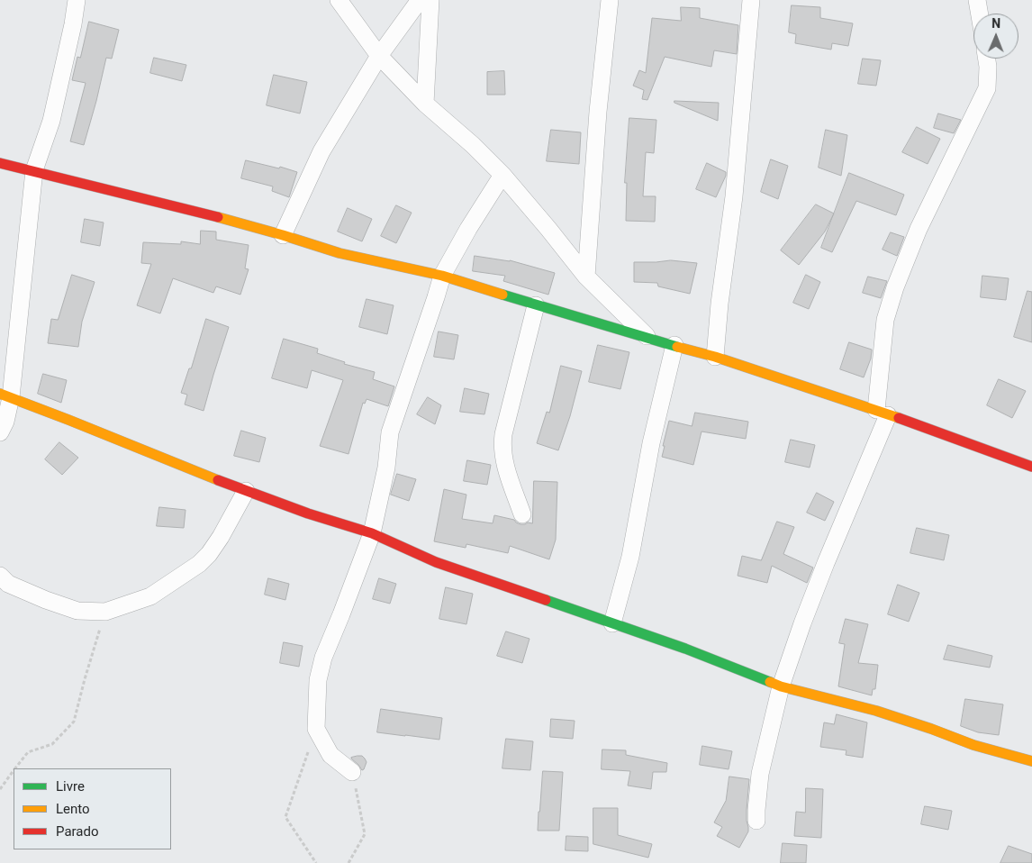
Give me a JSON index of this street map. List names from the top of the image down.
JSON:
{
  "legend": ["Livre", "Lento", "Parado"],
  "north": "top"
}
